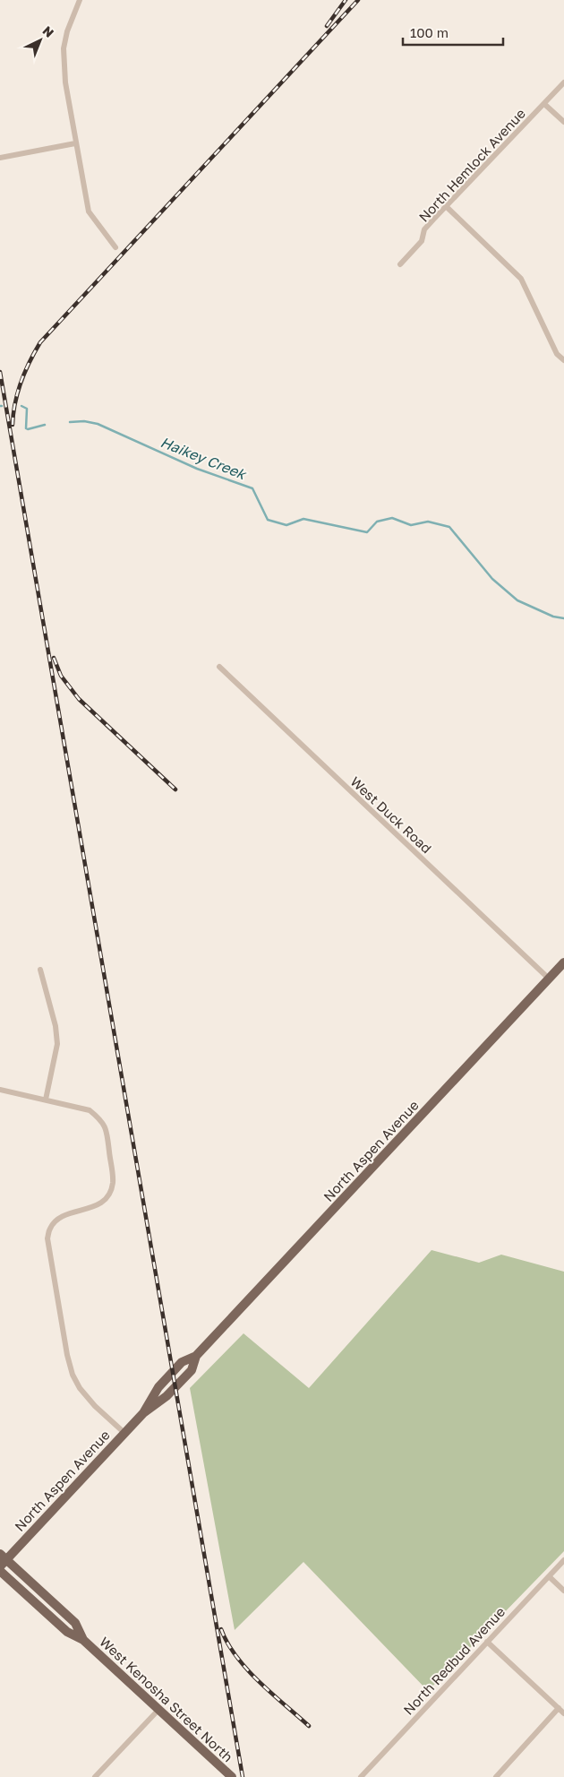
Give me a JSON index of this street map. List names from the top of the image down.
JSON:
{
  "streets": {
    "main road": ["North Aspen Avenue", "West Kenosha Street North"],
    "street": ["North Hemlock Avenue", "West Duck Road", "North Redbud Avenue"]
  },
  "crossings": [
    ["West Duck Road", "North Aspen Avenue"],
    ["North Aspen Avenue", "West Kenosha Street North"]
  ],
  "water": ["Haikey Creek"],
  "scale_bar": "100 m",
  "north": "top right"
}
